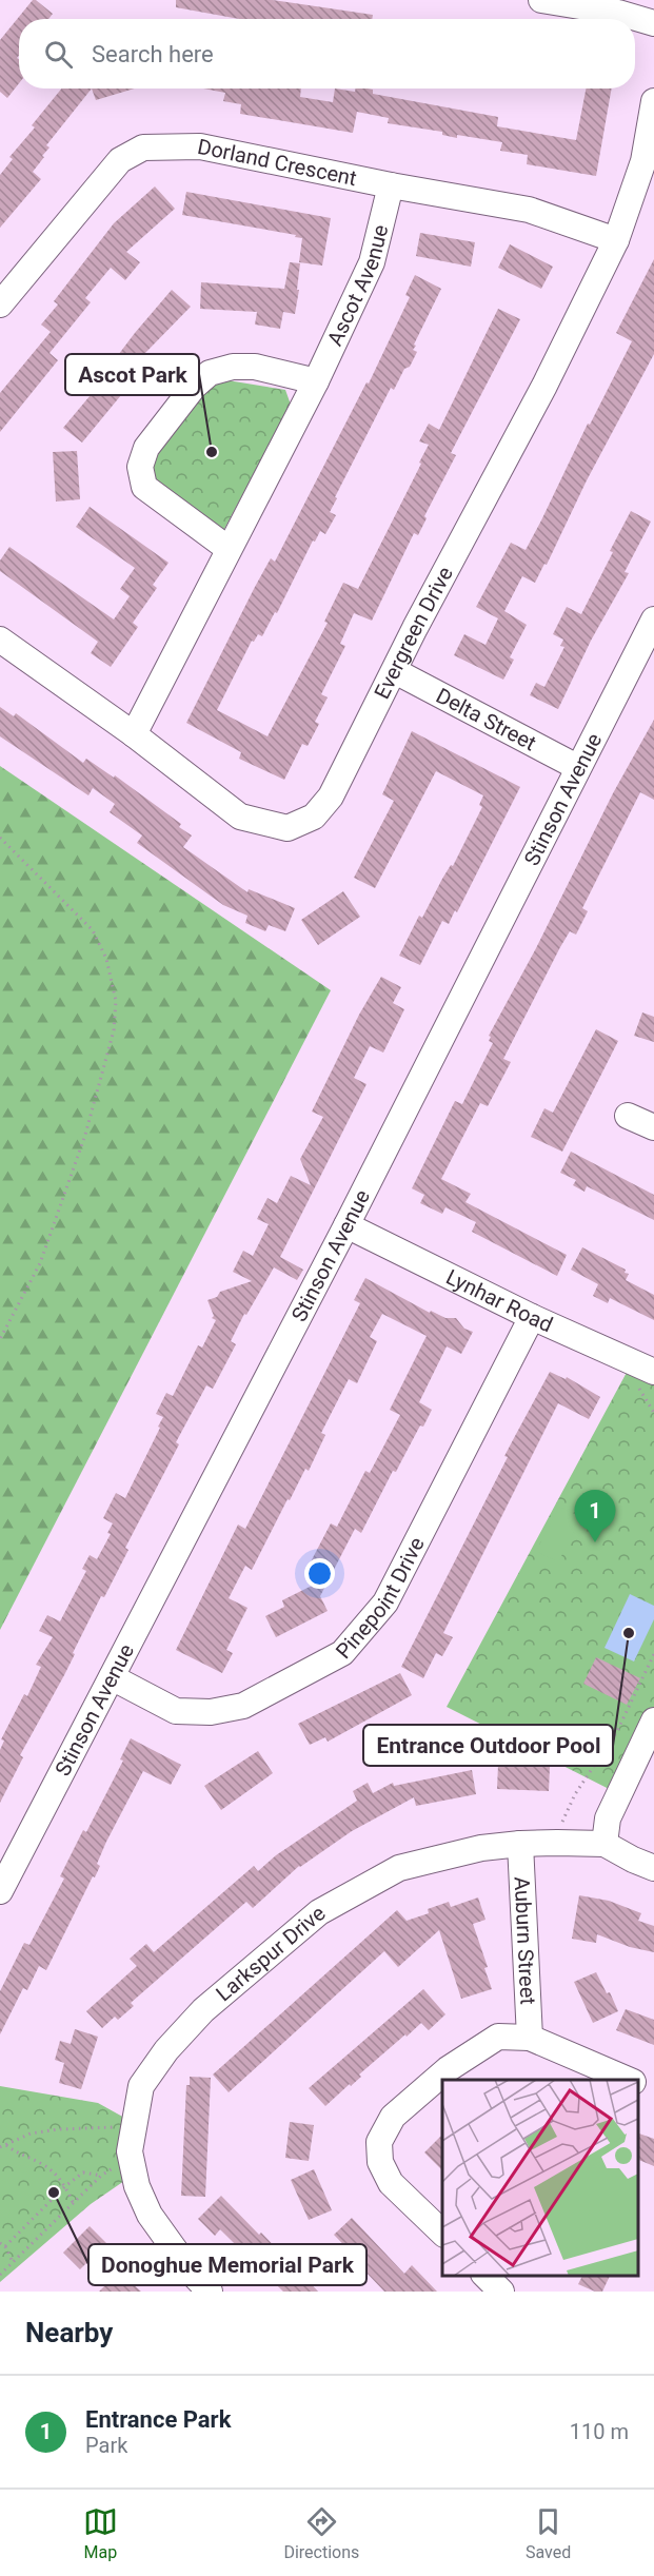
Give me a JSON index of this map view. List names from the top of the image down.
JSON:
{
  "streets": {
    "street": [
      "Dorland Crescent",
      "Ascot Avenue",
      "Evergreen Drive",
      "Delta Street",
      "Stinson Avenue",
      "Lynhar Road",
      "Pinepoint Drive",
      "Auburn Street",
      "Larkspur Drive"
    ]
  },
  "crossings": [
    ["Dorland Crescent", "Ascot Avenue"],
    ["Dorland Crescent", "Evergreen Drive"],
    ["Ascot Avenue", "Evergreen Drive"],
    ["Evergreen Drive", "Delta Street"],
    ["Delta Street", "Stinson Avenue"],
    ["Stinson Avenue", "Lynhar Road"],
    ["Stinson Avenue", "Pinepoint Drive"],
    ["Lynhar Road", "Pinepoint Drive"],
    ["Auburn Street", "Larkspur Drive"]
  ],
  "places": ["Ascot Park", "Entrance Outdoor Pool", "Donoghue Memorial Park"],
  "page": {
    "search": "Search here",
    "pins": "1",
    "heading": "Nearby",
    "list": [
      {
        "mark": "1",
        "name": "Entrance Park",
        "note": "Park",
        "value": "110 m"
      }
    ],
    "nav": ["Map", "Directions", "Saved"]
  }
}
